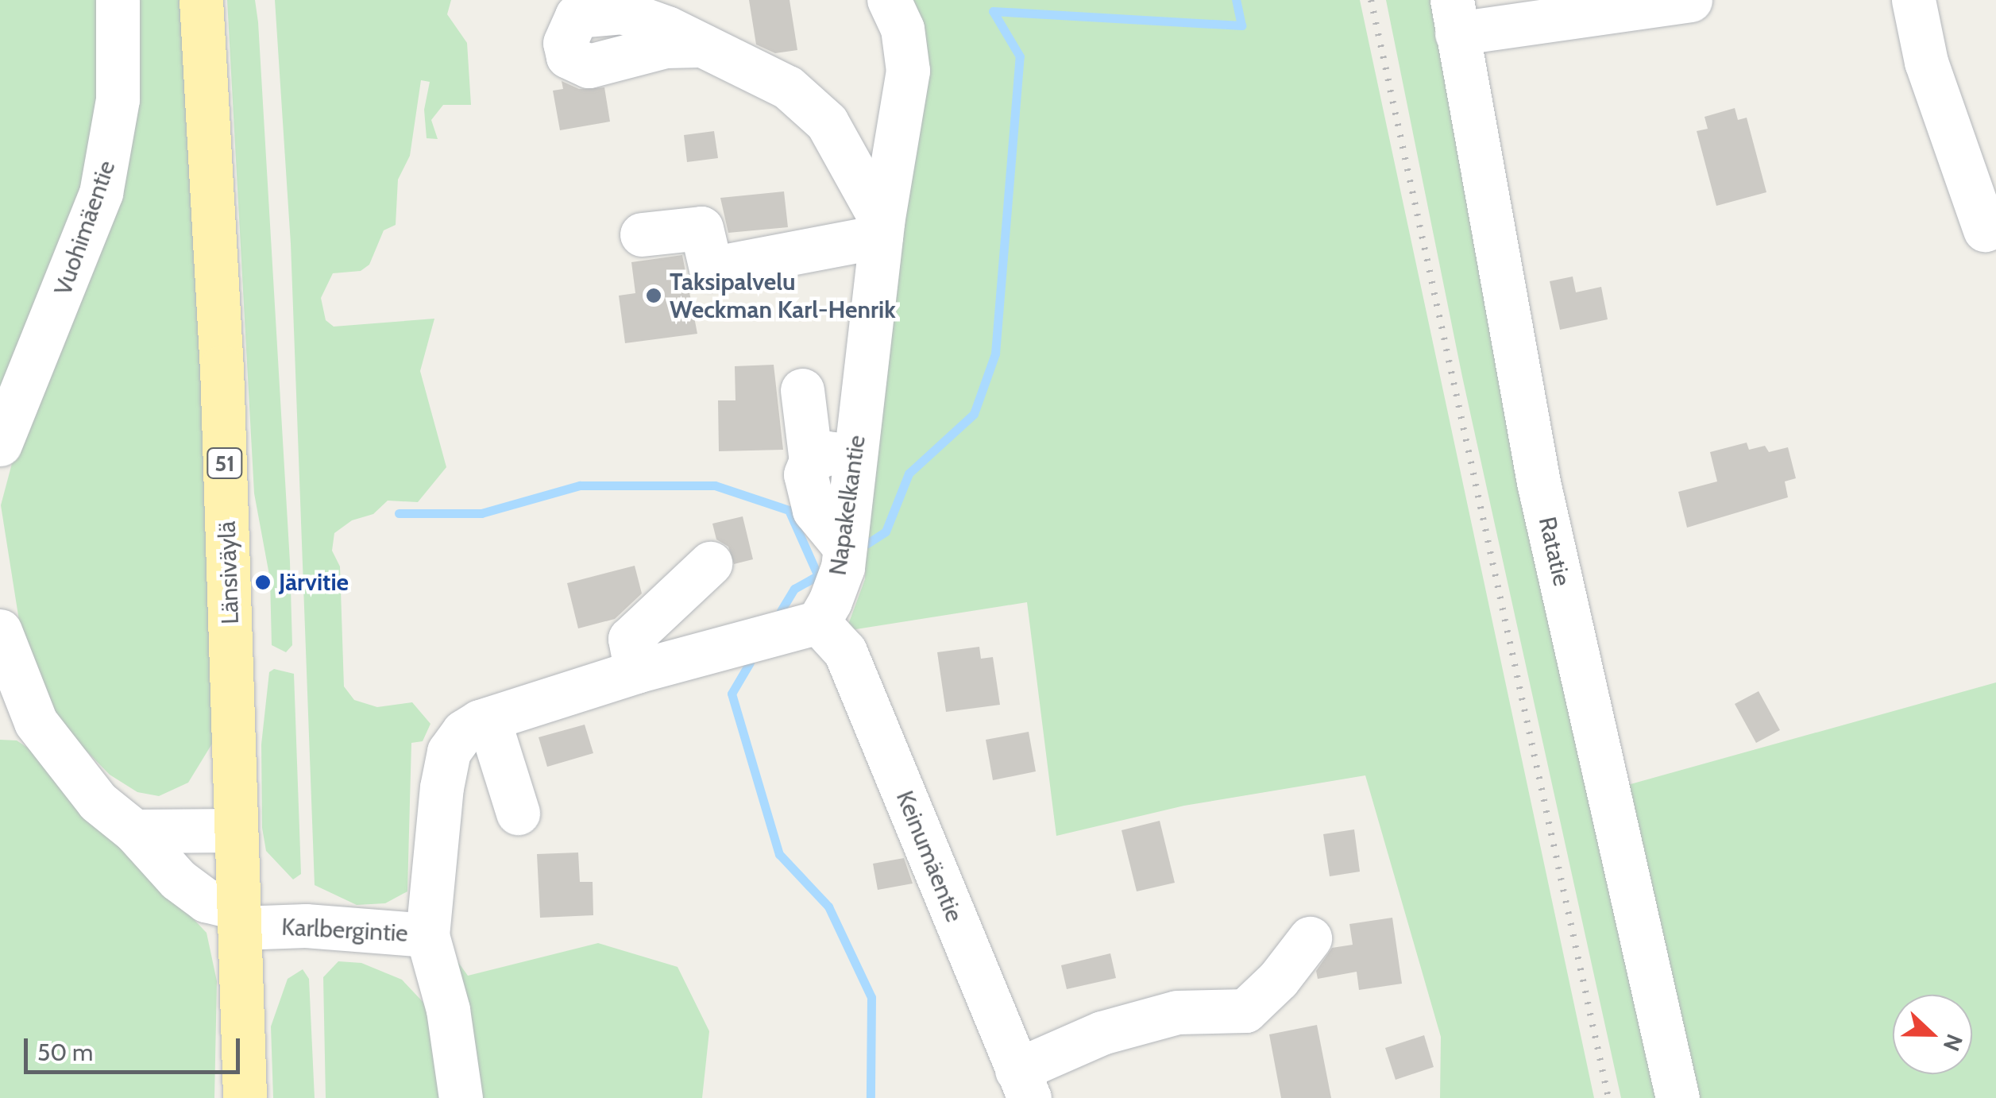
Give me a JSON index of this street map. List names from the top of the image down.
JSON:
{
  "streets": {
    "main road": ["51", "Länsiväylä"],
    "street": [
      "Vuohimäentie",
      "Napakelkantie",
      "Ratatie",
      "Keinumäentie",
      "Karlbergintie"
    ]
  },
  "crossings": [
    ["Napakelkantie", "Keinumäentie"],
    ["Länsiväylä", "Karlbergintie"]
  ],
  "places": ["Taksipalvelu Weckman Karl-Henrik", "Järvitie"],
  "scale_bar": "50 m",
  "north": "right"
}
